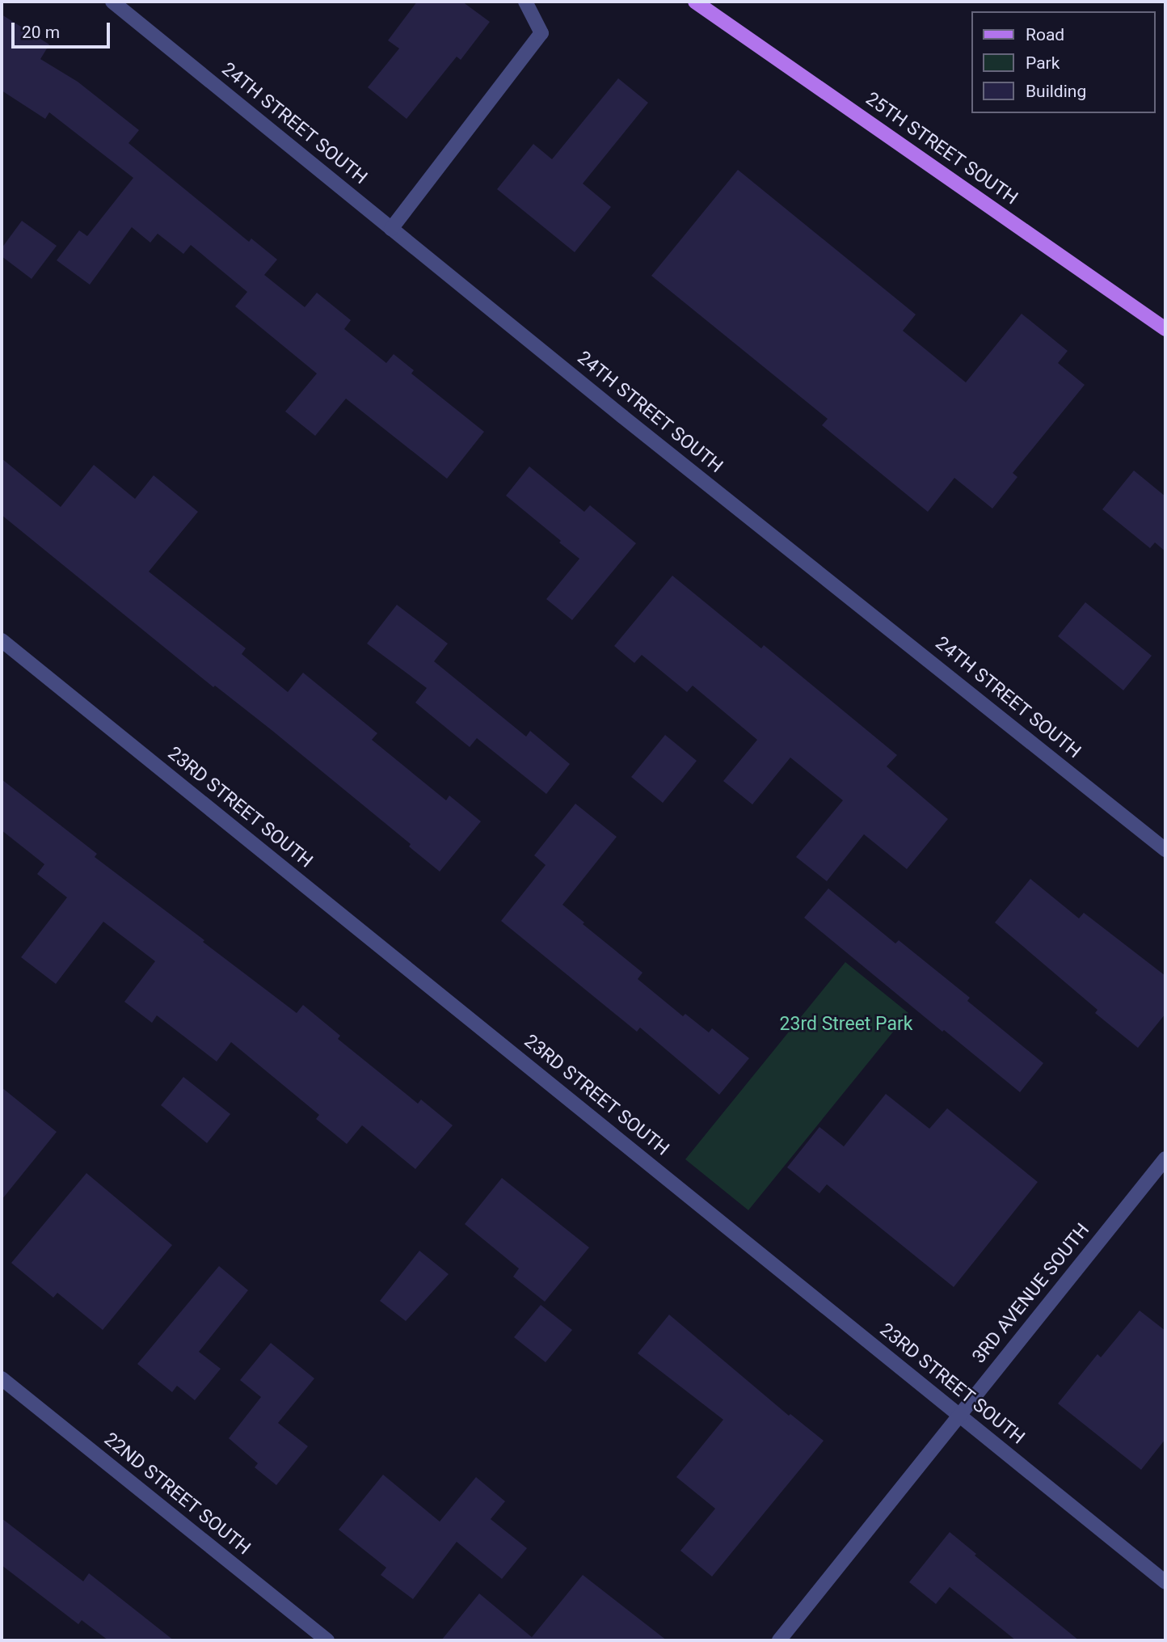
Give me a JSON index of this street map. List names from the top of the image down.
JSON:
{
  "streets": {
    "main road": ["25TH STREET SOUTH"],
    "street": [
      "24TH STREET SOUTH",
      "23RD STREET SOUTH",
      "3RD AVENUE SOUTH",
      "22ND STREET SOUTH"
    ]
  },
  "crossings": [
    ["23RD STREET SOUTH", "3RD AVENUE SOUTH"]
  ],
  "parks": ["23rd Street Park"],
  "legend": ["Road", "Park", "Building"],
  "scale_bar": "20 m"
}
